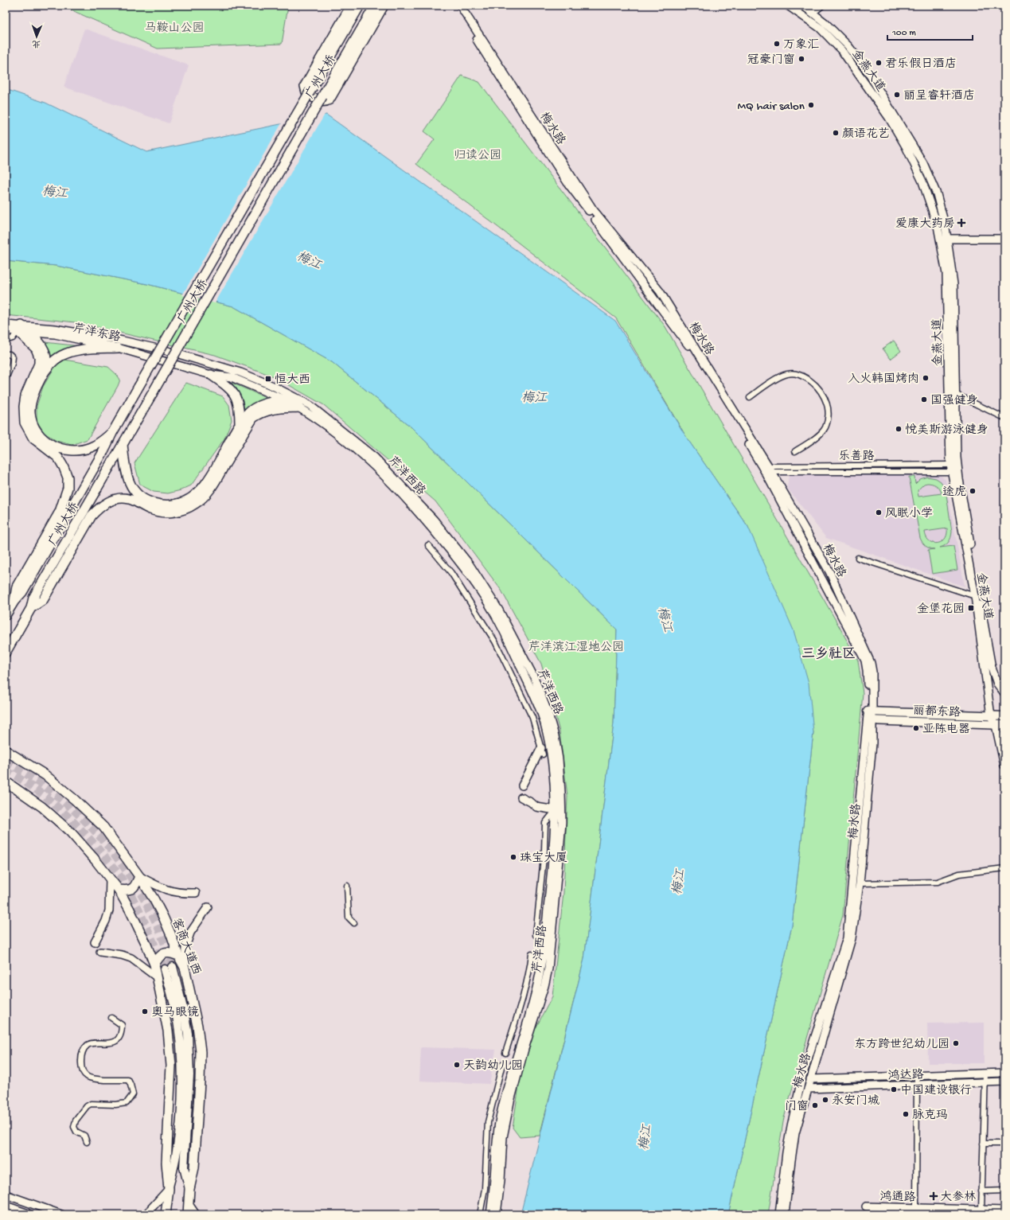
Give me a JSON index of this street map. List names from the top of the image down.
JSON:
{
  "streets": {
    "highway": ["广州大桥", "客商大道西"],
    "main road": [
      "金燕大道",
      "梅水路",
      "芹洋东路",
      "芹洋西路",
      "丽都东路",
      "鸿达路",
      "鸿通路"
    ],
    "street": ["乐善路"]
  },
  "crossings": [
    ["金燕大道", "乐善路"],
    ["金燕大道", "丽都东路"],
    ["梅水路", "乐善路"],
    ["梅水路", "丽都东路"],
    ["梅水路", "鸿达路"],
    ["芹洋东路", "芹洋西路"]
  ],
  "districts": ["三乡社区"],
  "water": ["梅江"],
  "parks": ["马鞍山公园", "归读公园", "芹洋滨江湿地公园"],
  "places": {
    "other": [
      "万象汇",
      "冠豪门窗",
      "君乐假日酒店",
      "丽呈睿轩酒店",
      "MQ hair salon",
      "颜语花艺",
      "入火韩国烤肉",
      "国强健身",
      "悦美斯游泳健身",
      "途虎",
      "风眠小学",
      "亚陈电器",
      "珠宝大厦",
      "奥马眼镜",
      "东方跨世纪幼儿园",
      "天韵幼儿园",
      "中国建设银行",
      "永安门城",
      "门窗",
      "脉克玛"
    ],
    "health": ["爱康大药房", "大参林"],
    "transit": ["恒大西", "金堡花园"]
  },
  "scale_bar": "100 m",
  "north": "bottom"
}
